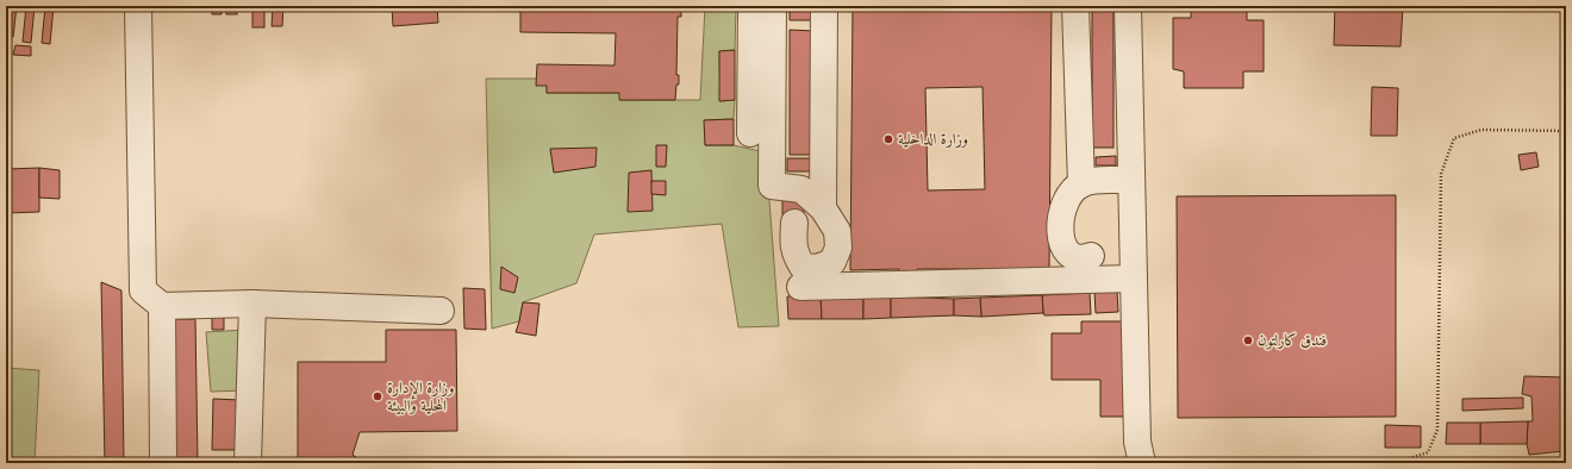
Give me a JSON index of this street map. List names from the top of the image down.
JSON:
{
  "places": ["وزارة الداخلية", "فندق كارلتون", "وزارة الإدارة المحلية والبيئة"]
}
